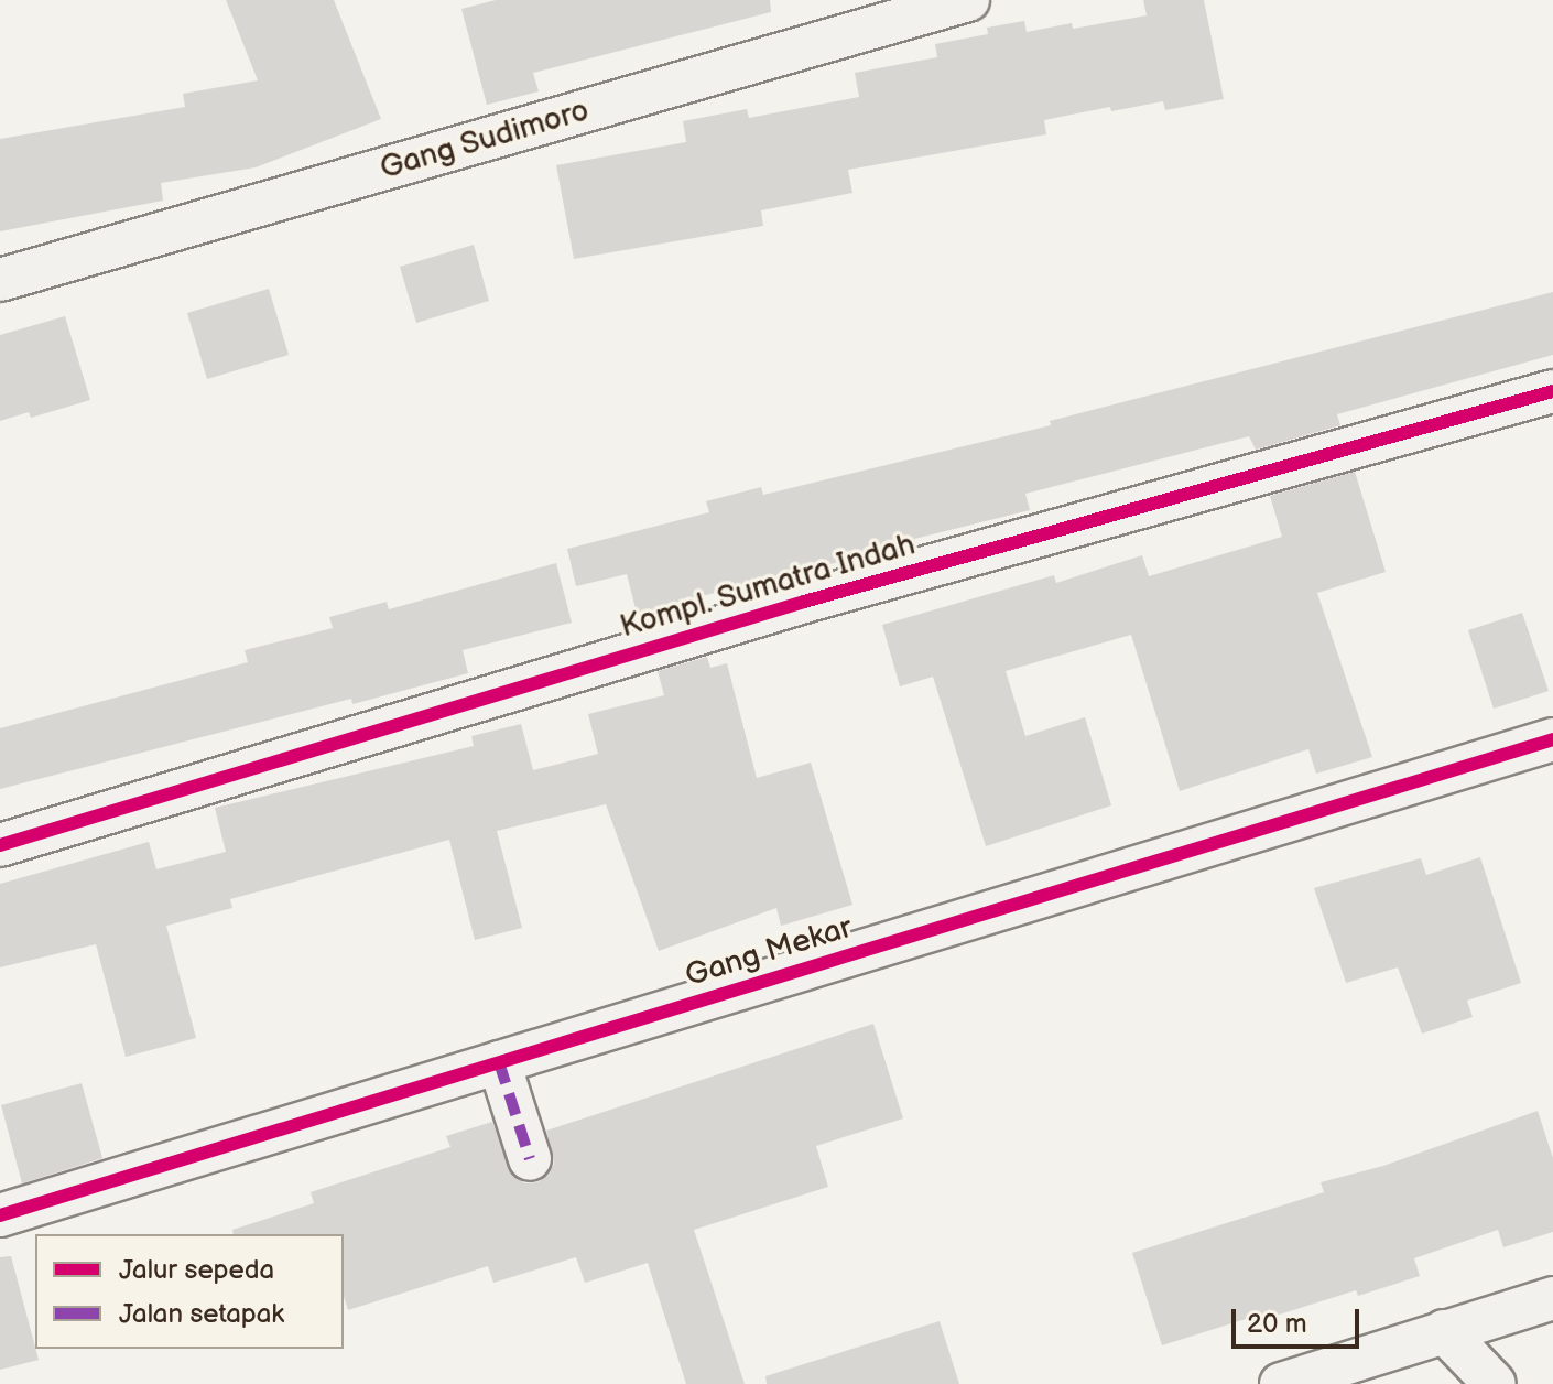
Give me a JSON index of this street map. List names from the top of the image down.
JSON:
{
  "streets": {
    "street": ["Gang Sudimoro", "Kompl. Sumatra Indah", "Gang Mekar"]
  },
  "legend": ["Jalur sepeda", "Jalan setapak"],
  "scale_bar": "20 m"
}
